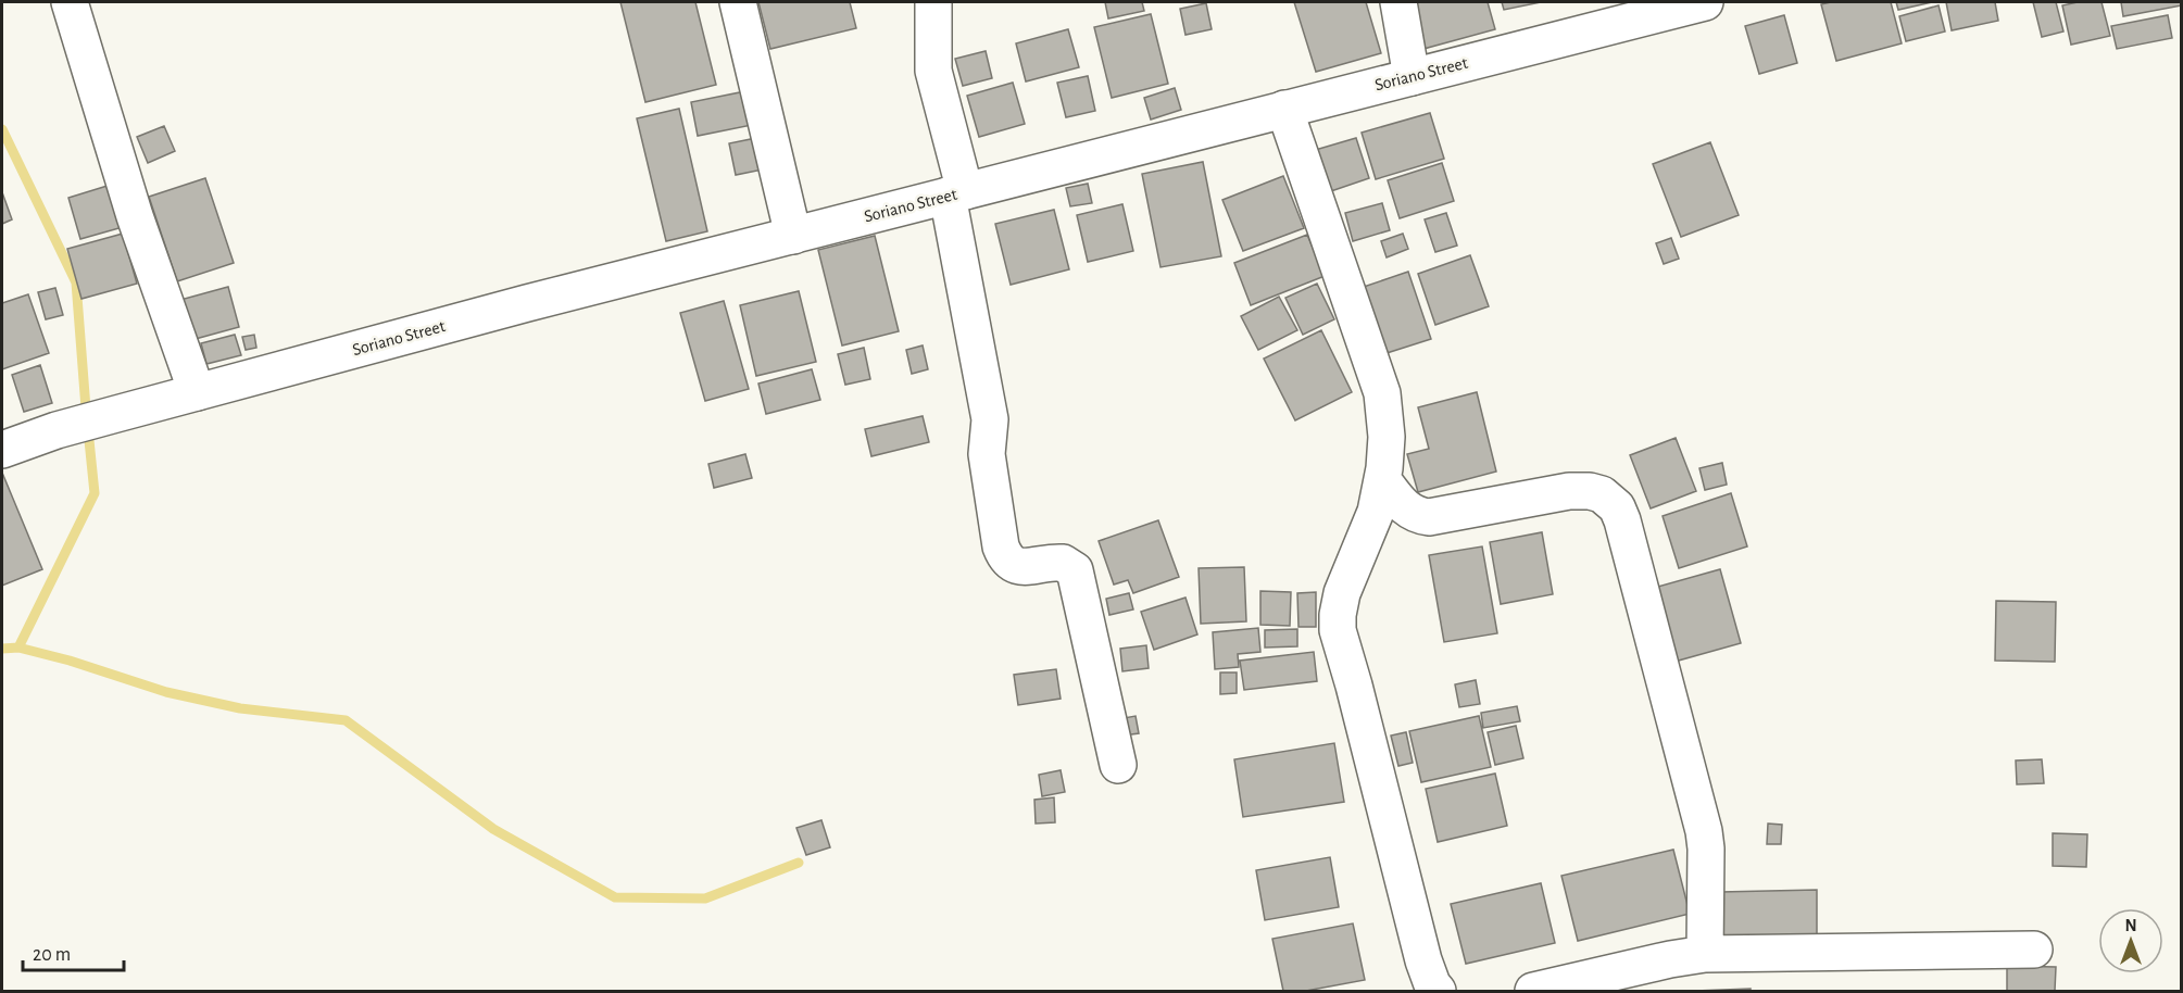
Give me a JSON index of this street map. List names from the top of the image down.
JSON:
{
  "streets": {
    "street": ["Soriano Street"]
  },
  "scale_bar": "20 m",
  "north": "top"
}
